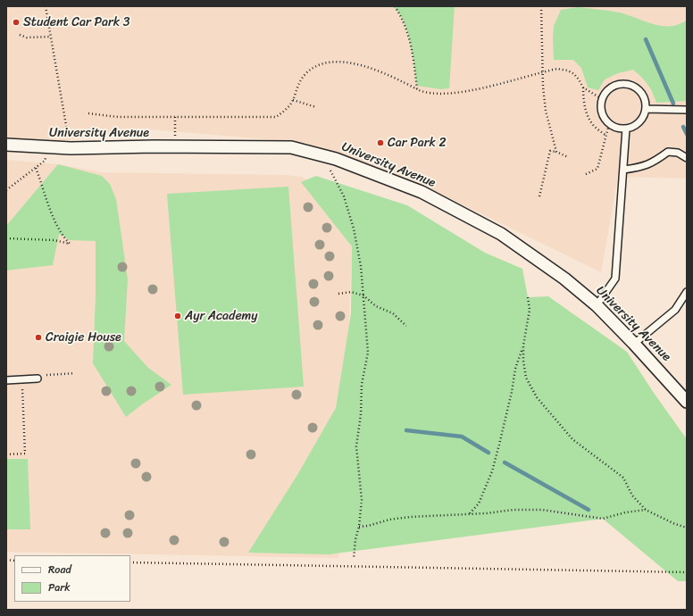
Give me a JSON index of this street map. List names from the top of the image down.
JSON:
{
  "streets": {
    "street": ["University Avenue"]
  },
  "places": [
    "Student Car Park 3",
    "Car Park 2",
    "Ayr Academy",
    "Craigie House"
  ],
  "legend": ["Road", "Park"]
}
